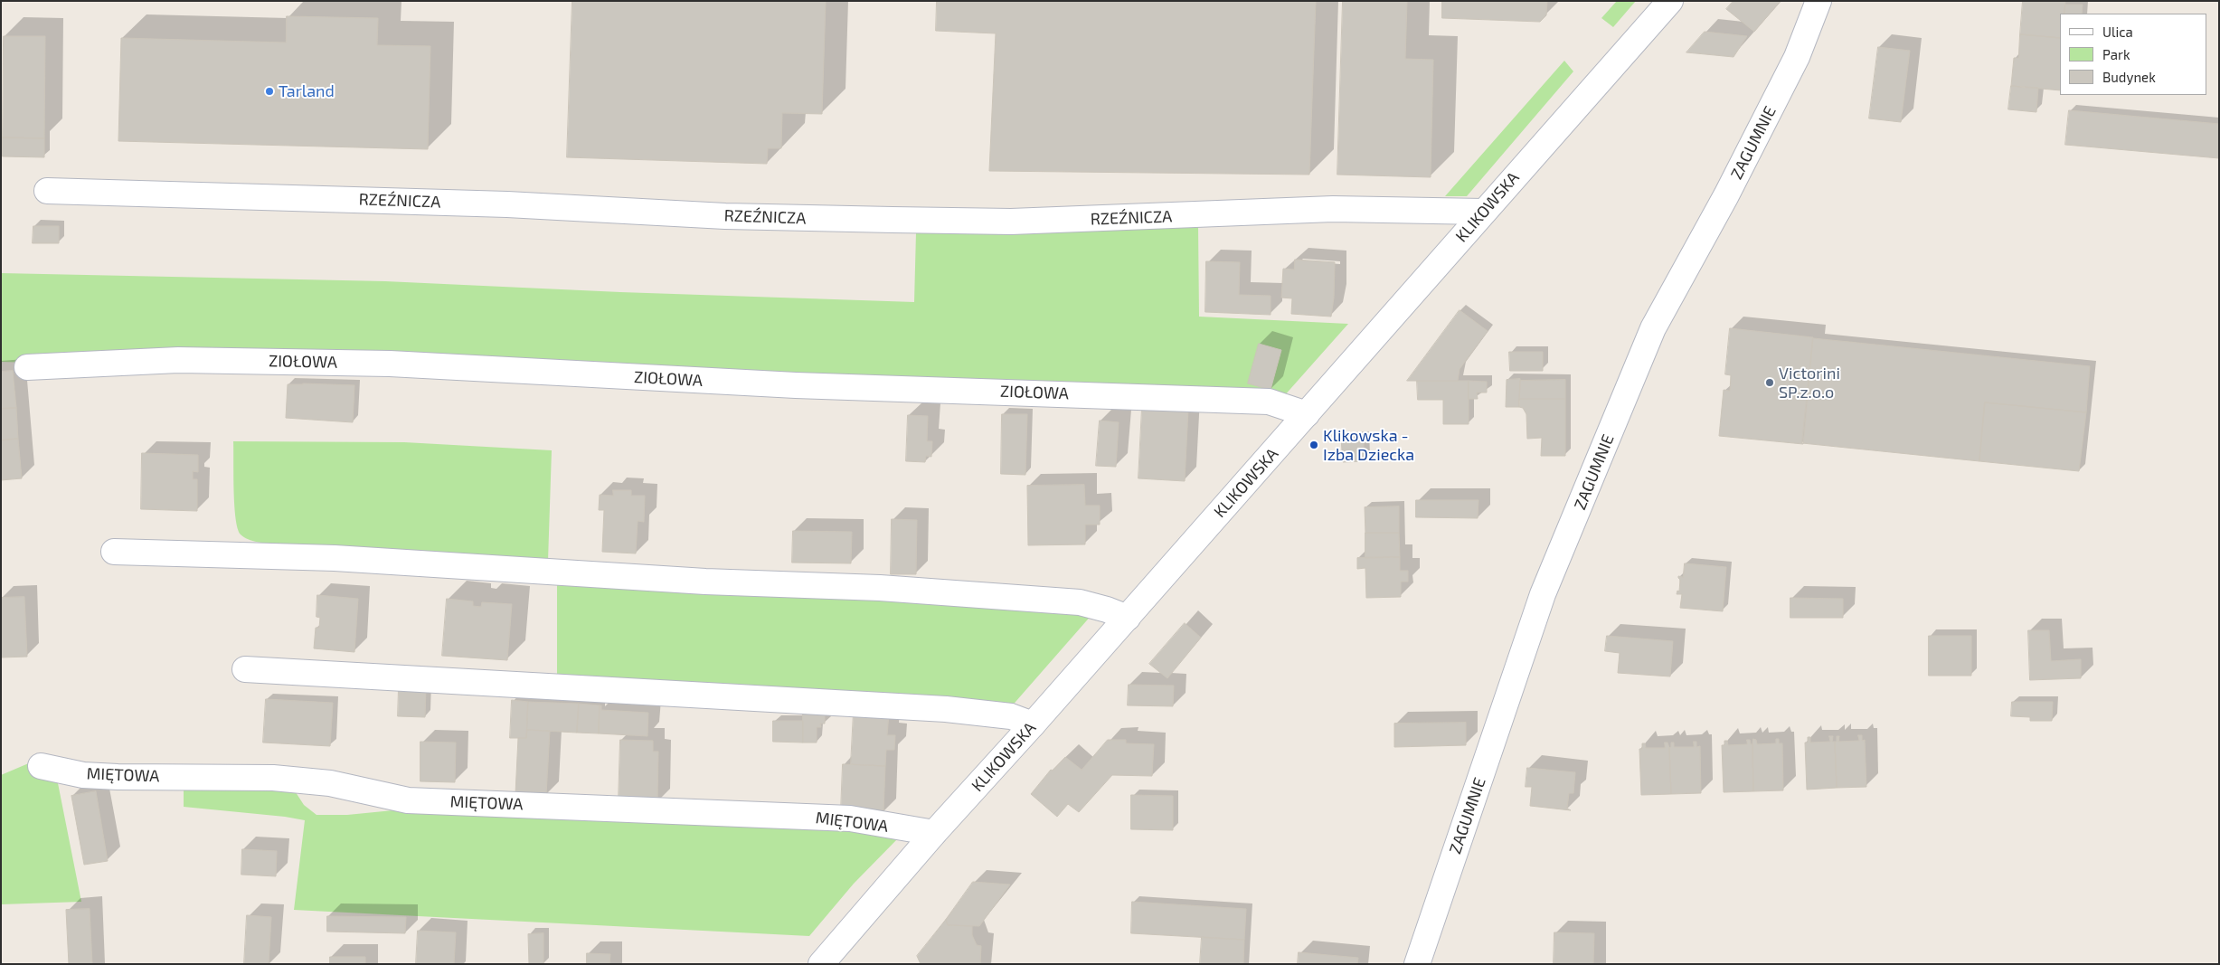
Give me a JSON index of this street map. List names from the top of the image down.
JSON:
{
  "streets": {
    "street": [
      "ZAGUMNIE",
      "RZEŹNICZA",
      "KLIKOWSKA",
      "ZIOŁOWA",
      "MIĘTOWA"
    ]
  },
  "crossings": [
    ["RZEŹNICZA", "KLIKOWSKA"],
    ["KLIKOWSKA", "ZIOŁOWA"],
    ["KLIKOWSKA", "MIĘTOWA"]
  ],
  "places": ["Tarland", "Victorini SP.z.o.o", "Klikowska - Izba Dziecka"],
  "legend": ["Ulica", "Park", "Budynek"]
}
